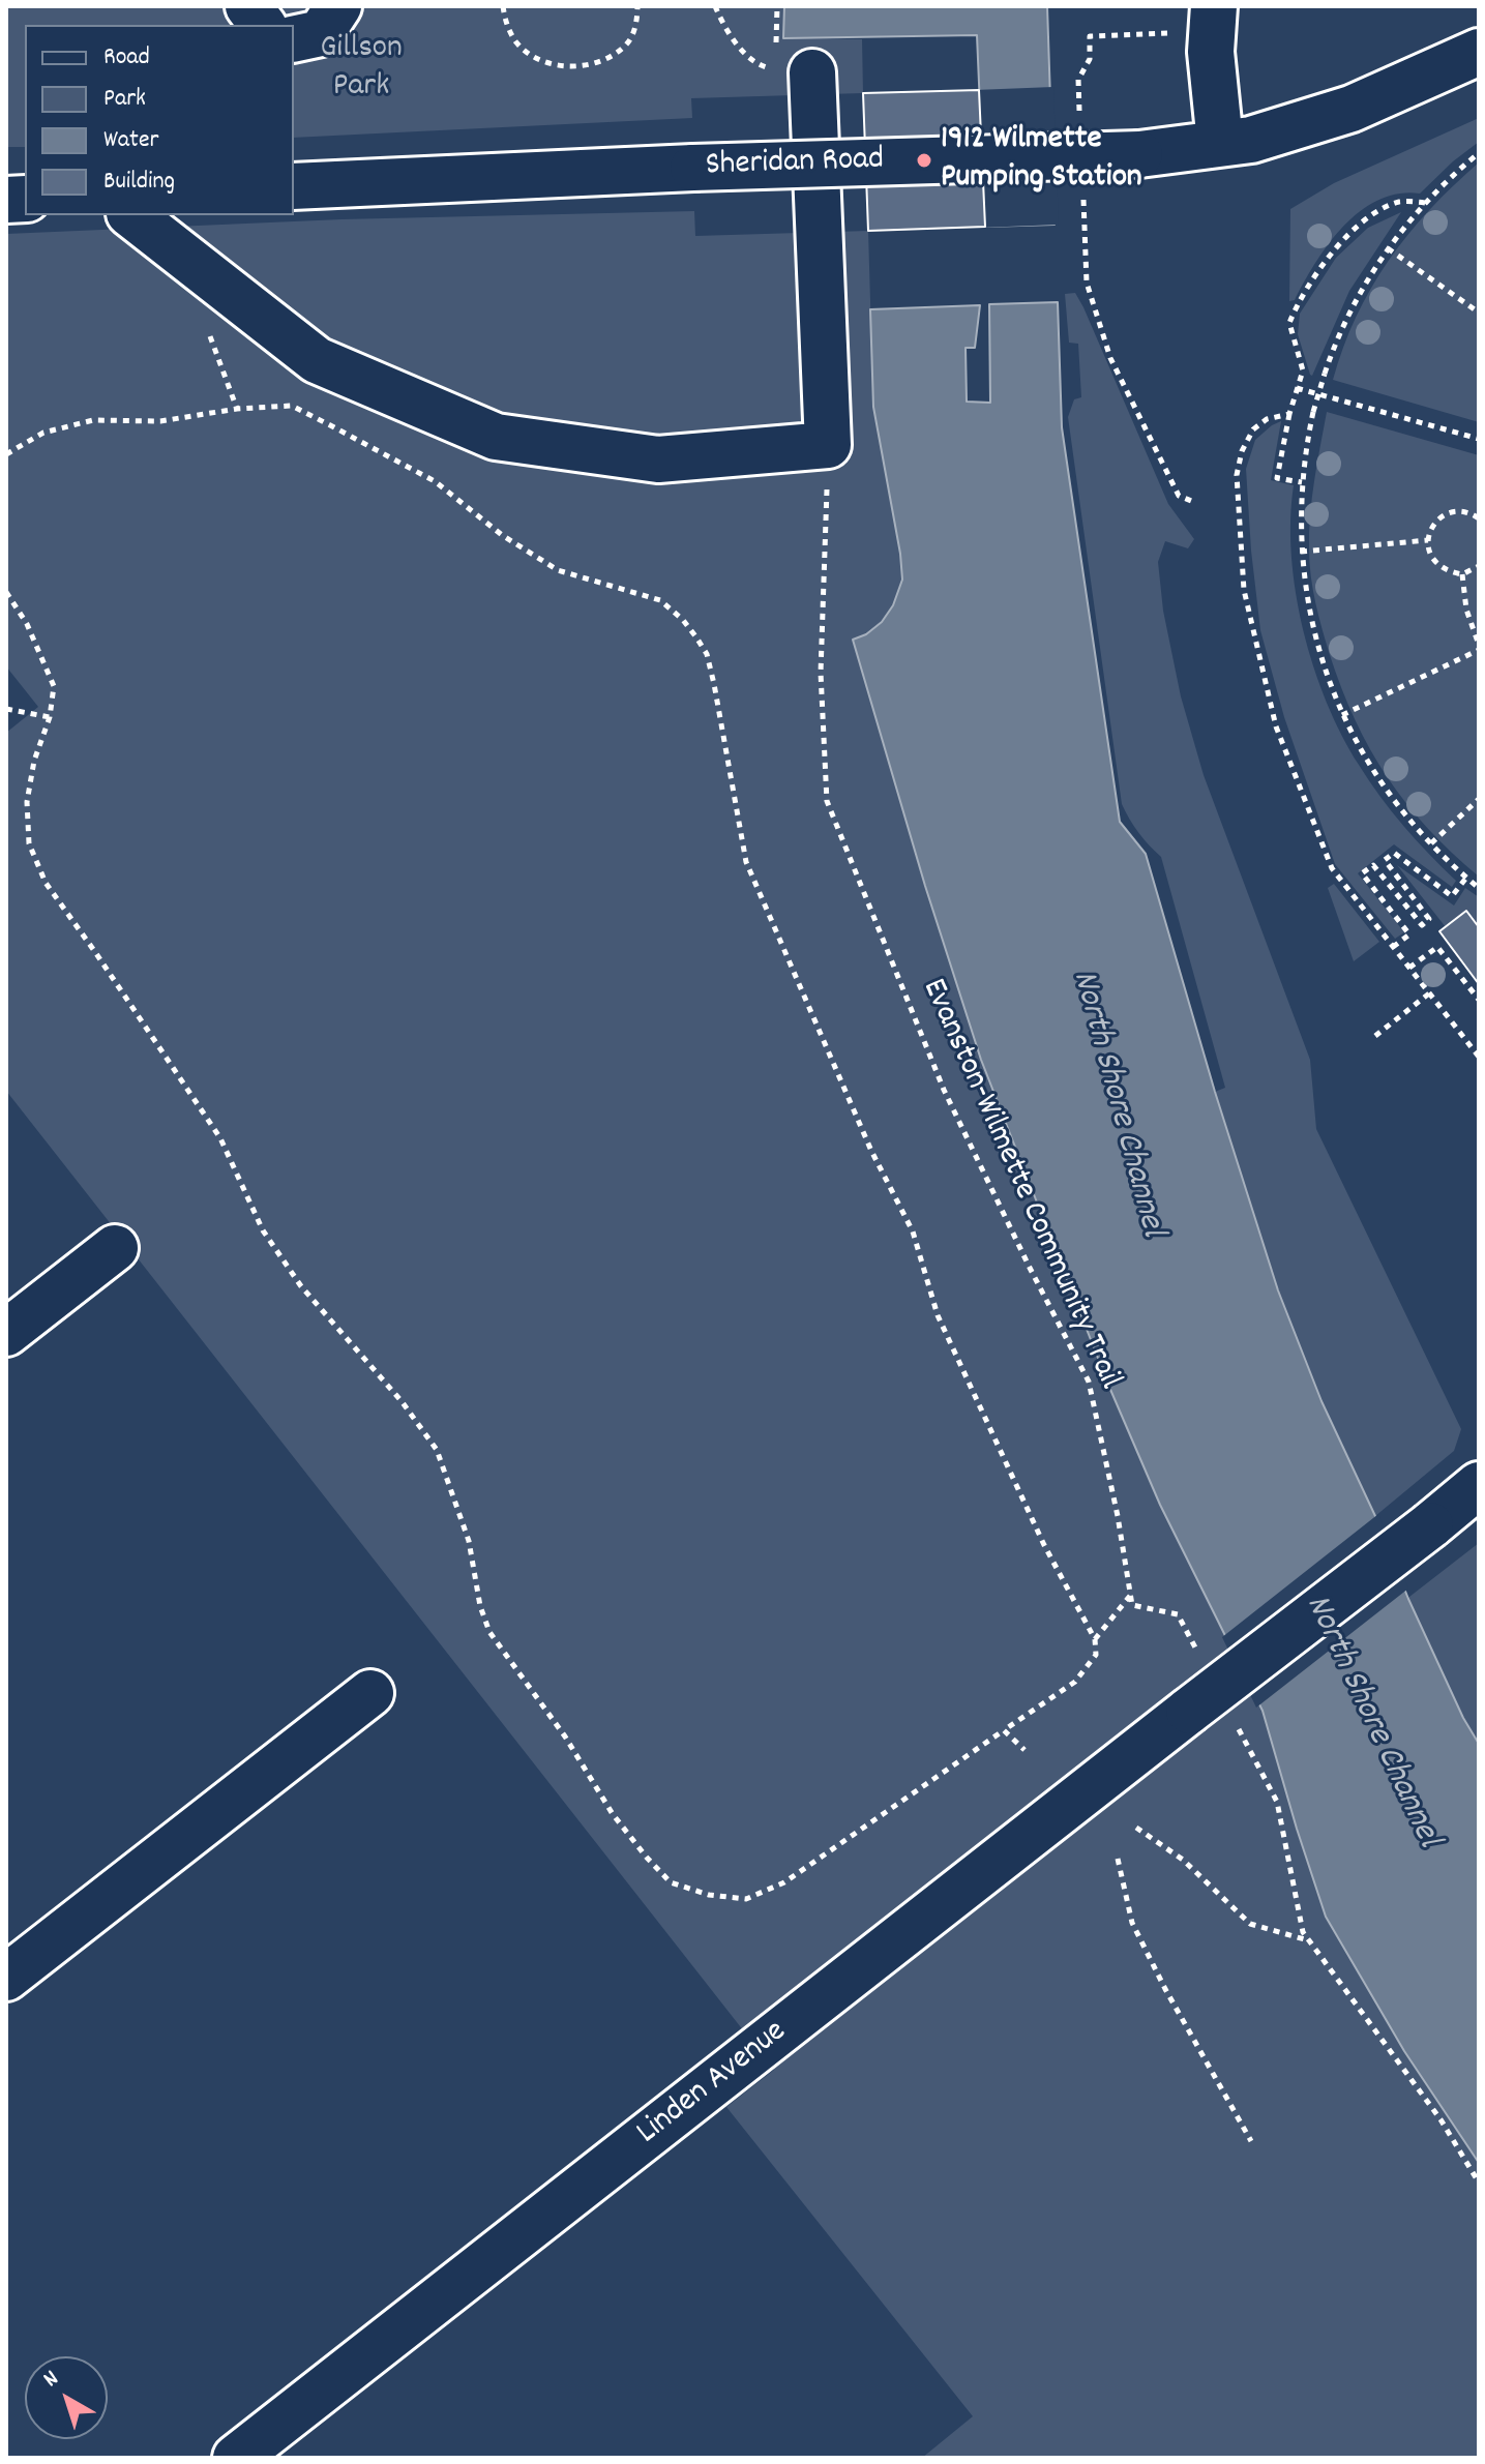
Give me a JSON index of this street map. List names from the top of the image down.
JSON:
{
  "streets": {
    "street": ["Sheridan Road", "Linden Avenue"],
    "path": ["Evanston-Wilmette Community Trail"]
  },
  "water": ["North Shore Channel"],
  "parks": ["Gillson Park"],
  "places": ["1912 Wilmette Pumping Station"],
  "legend": [
    "Road",
    "Park",
    "Water",
    "Building"
  ],
  "north": "top left"
}
